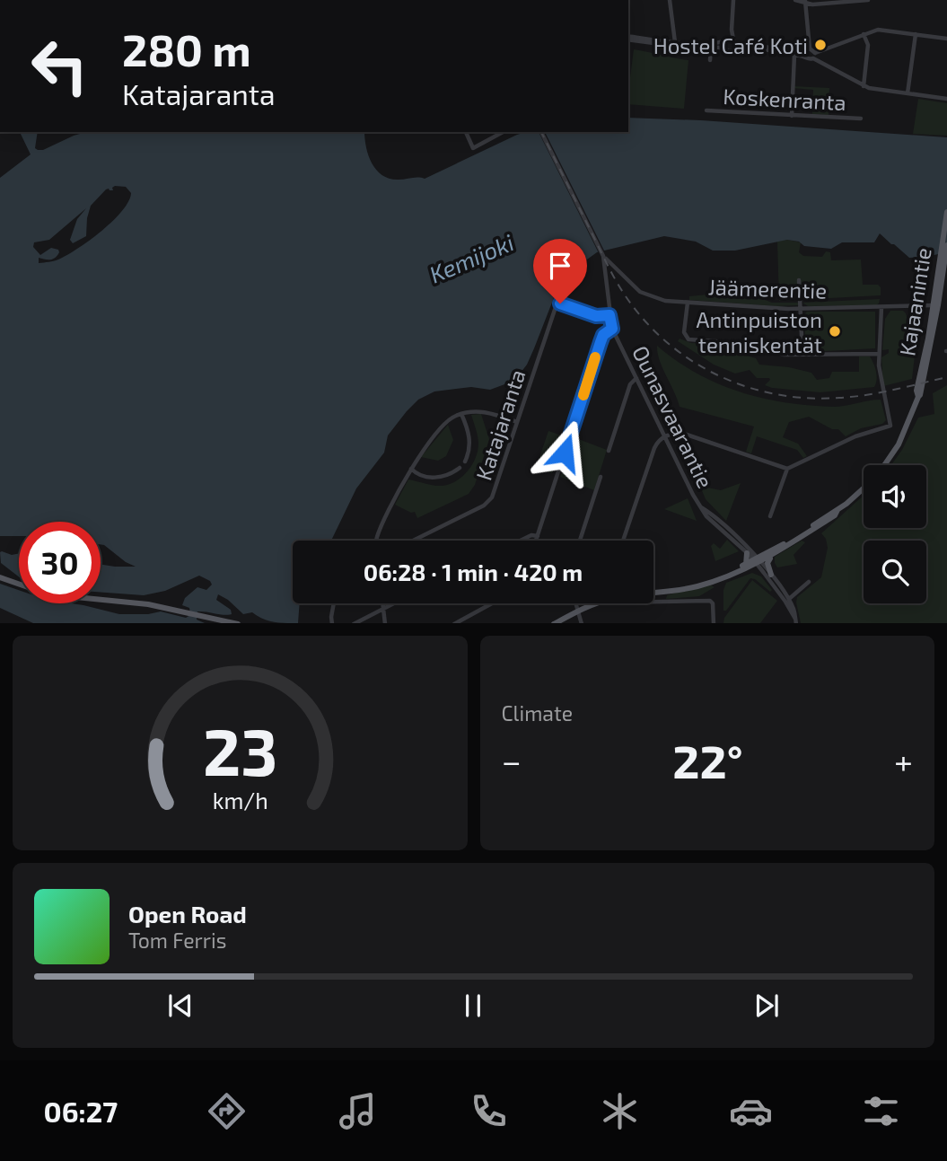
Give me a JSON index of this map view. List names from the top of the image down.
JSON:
{
  "streets": {
    "main road": ["Jäämerentie", "Kajaanintie"],
    "street": ["Koskenranta", "Ounasvaarantie", "Katajaranta"]
  },
  "crossings": [
    ["Jäämerentie", "Ounasvaarantie"],
    ["Ounasvaarantie", "Katajaranta"]
  ],
  "water": ["Kemijoki"],
  "places": ["Hostel Café Koti", "Antinpuiston tenniskentät"],
  "page": {
    "turn": ["280 m", "Katajaranta"],
    "limit": "30",
    "trip": "06:28 · 1 min · 420 m",
    "tile": "Climate",
    "heat": ["−", "22°", "+"],
    "song": ["Open Road", "Tom Ferris"],
    "tabs": "06:27",
    "gauge": ["23", "km/h"]
  }
}
